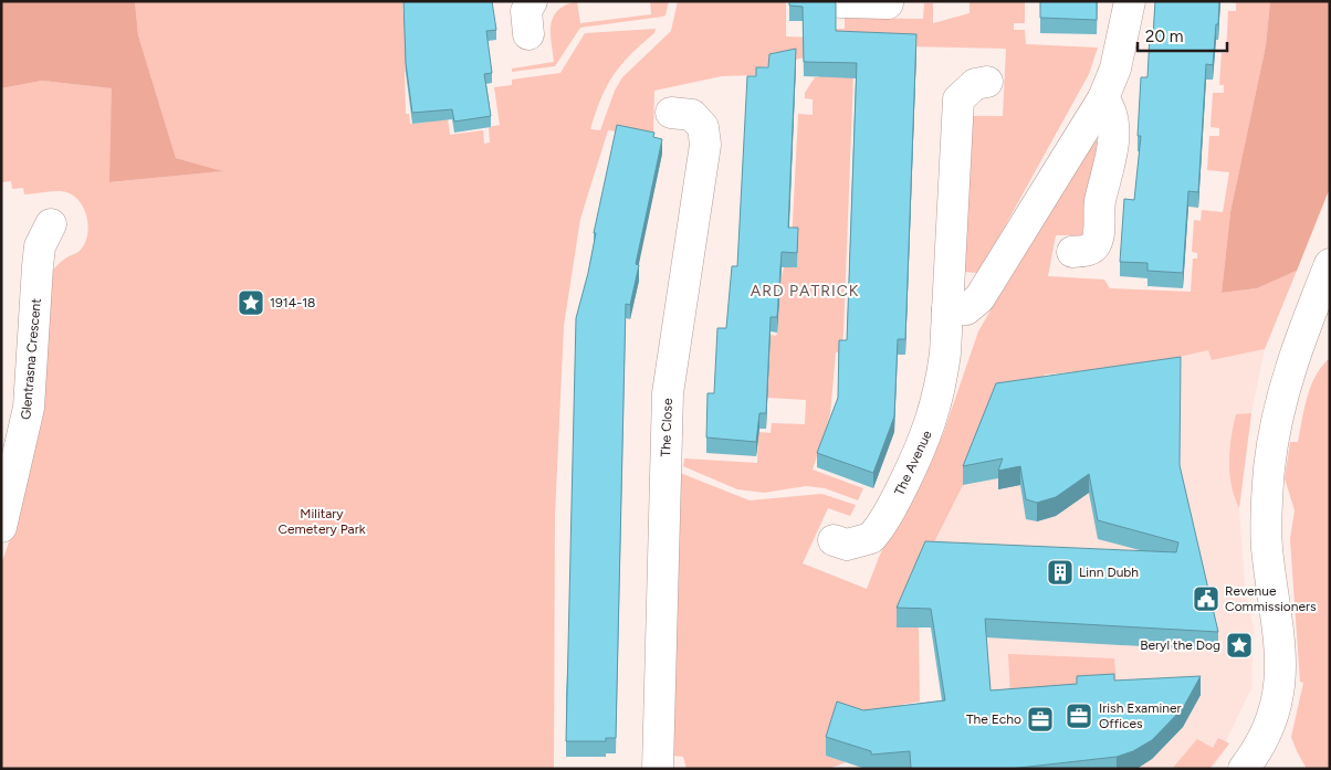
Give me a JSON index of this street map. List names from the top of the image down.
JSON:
{
  "streets": {
    "street": ["Glentrasna Crescent", "The Close", "The Avenue"]
  },
  "districts": ["ARD PATRICK"],
  "parks": ["Military Cemetery Park"],
  "places": {
    "place": ["1914-18", "Beryl the Dog"],
    "building": ["Linn Dubh"],
    "public building": ["Revenue Commissioners"],
    "office": ["Irish Examiner Offices", "The Echo"]
  },
  "scale_bar": "20 m"
}
